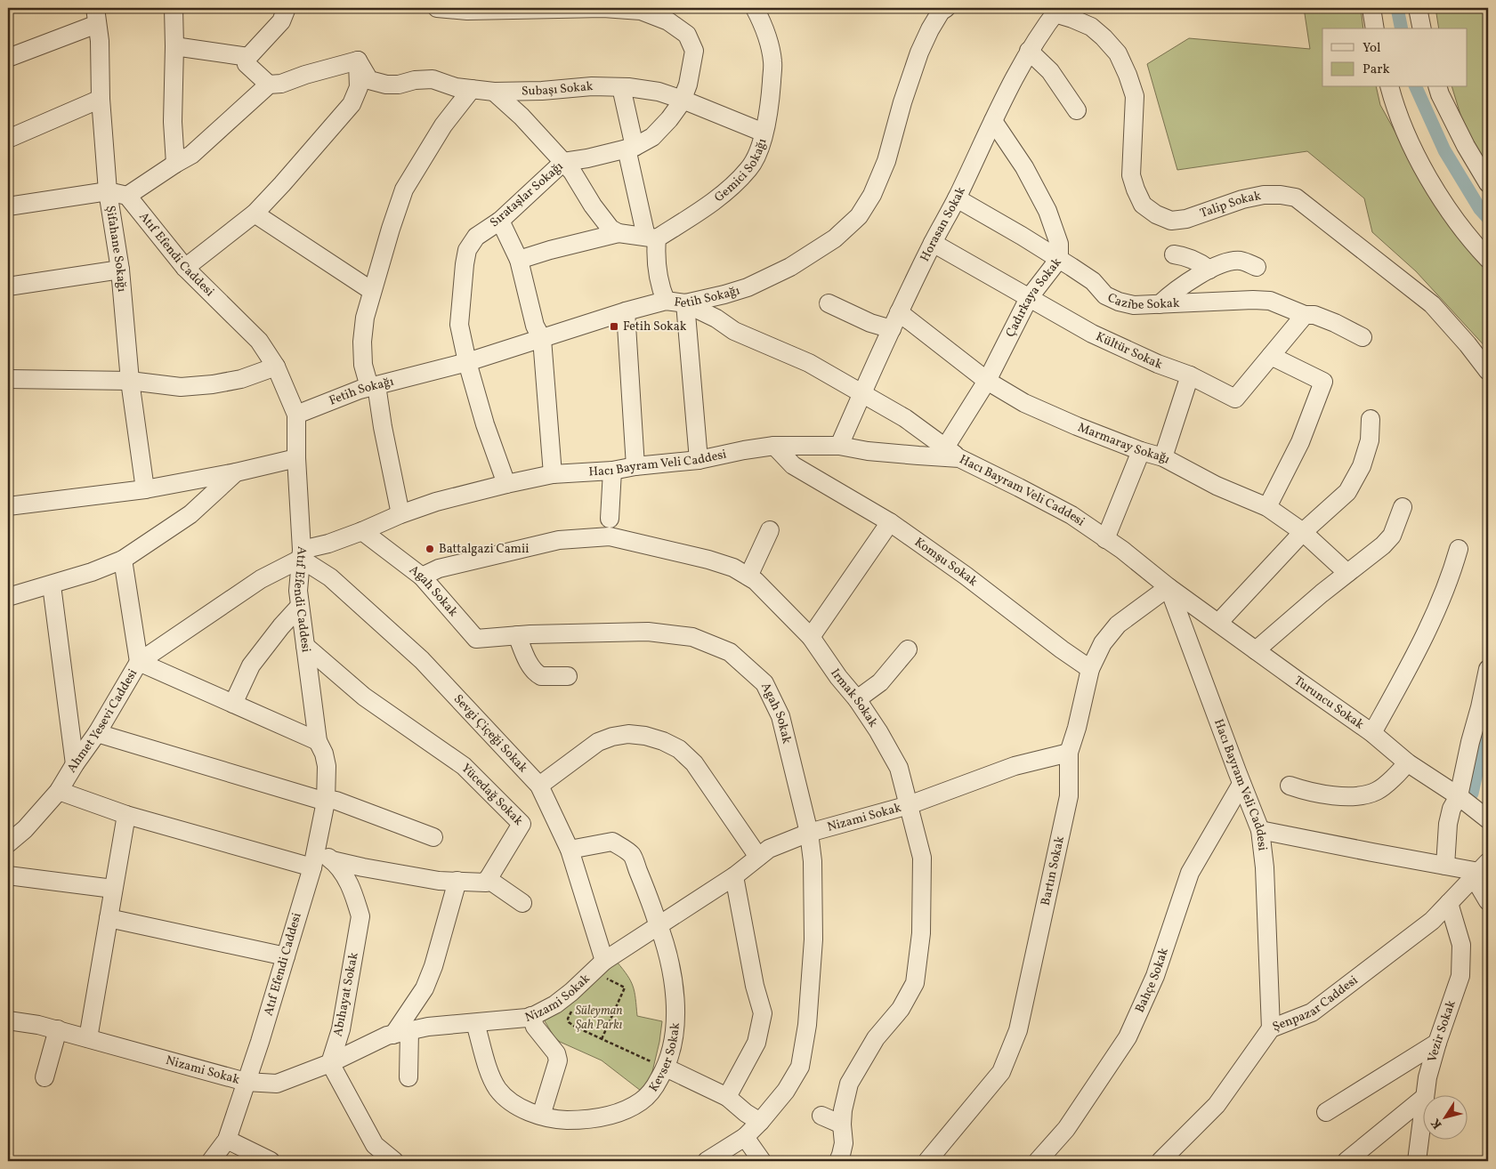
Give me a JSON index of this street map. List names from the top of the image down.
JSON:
{
  "streets": {
    "street": [
      "Subaşı Sokak",
      "Gemici Sokağı",
      "Sırataşlar Sokağı",
      "Talip Sokak",
      "Horasan Sokak",
      "Şifahane Sokağı",
      "Atıf Efendi Caddesi",
      "Fetih Sokağı",
      "Çadırkaya Sokak",
      "Cazibe Sokak",
      "Kültür Sokak",
      "Marmaray Sokağı",
      "Hacı Bayram Veli Caddesi",
      "Komşu Sokak",
      "Agah Sokak",
      "Irmak Sokak",
      "Turuncu Sokak",
      "Ahmet Yesevi Caddesi",
      "Sevgi Çiçeği Sokak",
      "Yücedağ Sokak",
      "Nizami Sokak",
      "Bartın Sokak",
      "Bahçe Sokak",
      "Abıhayat Sokak",
      "Şenpazar Caddesi",
      "Vezir Sokak",
      "Kevser Sokak"
    ]
  },
  "crossings": [
    ["Subaşı Sokak", "Gemici Sokağı"],
    ["Subaşı Sokak", "Sırataşlar Sokağı"],
    ["Sırataşlar Sokağı", "Fetih Sokağı"],
    ["Sırataşlar Sokağı", "Hacı Bayram Veli Caddesi"],
    ["Talip Sokak", "Horasan Sokak"],
    ["Horasan Sokak", "Çadırkaya Sokak"],
    ["Horasan Sokak", "Cazibe Sokak"],
    ["Horasan Sokak", "Kültür Sokak"],
    ["Horasan Sokak", "Marmaray Sokağı"],
    ["Horasan Sokak", "Hacı Bayram Veli Caddesi"],
    ["Atıf Efendi Caddesi", "Fetih Sokağı"],
    ["Atıf Efendi Caddesi", "Hacı Bayram Veli Caddesi"],
    ["Atıf Efendi Caddesi", "Ahmet Yesevi Caddesi"],
    ["Atıf Efendi Caddesi", "Sevgi Çiçeği Sokak"],
    ["Atıf Efendi Caddesi", "Yücedağ Sokak"],
    ["Atıf Efendi Caddesi", "Nizami Sokak"],
    ["Atıf Efendi Caddesi", "Abıhayat Sokak"],
    ["Çadırkaya Sokak", "Cazibe Sokak"],
    ["Çadırkaya Sokak", "Kültür Sokak"],
    ["Çadırkaya Sokak", "Marmaray Sokağı"],
    ["Cazibe Sokak", "Kültür Sokak"],
    ["Hacı Bayram Veli Caddesi", "Komşu Sokak"],
    ["Hacı Bayram Veli Caddesi", "Agah Sokak"],
    ["Hacı Bayram Veli Caddesi", "Turuncu Sokak"],
    ["Hacı Bayram Veli Caddesi", "Ahmet Yesevi Caddesi"],
    ["Hacı Bayram Veli Caddesi", "Sevgi Çiçeği Sokak"],
    ["Hacı Bayram Veli Caddesi", "Bartın Sokak"],
    ["Hacı Bayram Veli Caddesi", "Bahçe Sokak"],
    ["Hacı Bayram Veli Caddesi", "Şenpazar Caddesi"],
    ["Komşu Sokak", "Bartın Sokak"],
    ["Agah Sokak", "Irmak Sokak"],
    ["Agah Sokak", "Nizami Sokak"],
    ["Irmak Sokak", "Nizami Sokak"],
    ["Turuncu Sokak", "Bartın Sokak"],
    ["Ahmet Yesevi Caddesi", "Sevgi Çiçeği Sokak"],
    ["Sevgi Çiçeği Sokak", "Nizami Sokak"],
    ["Sevgi Çiçeği Sokak", "Kevser Sokak"],
    ["Nizami Sokak", "Bartın Sokak"],
    ["Nizami Sokak", "Abıhayat Sokak"],
    ["Nizami Sokak", "Kevser Sokak"],
    ["Şenpazar Caddesi", "Vezir Sokak"]
  ],
  "parks": ["Süleyman Şah Parkı"],
  "places": {
    "transit": ["Fetih Sokak"],
    "other": ["Battalgazi Camii"]
  },
  "legend": ["Yol", "Park"],
  "north": "bottom left"
}
